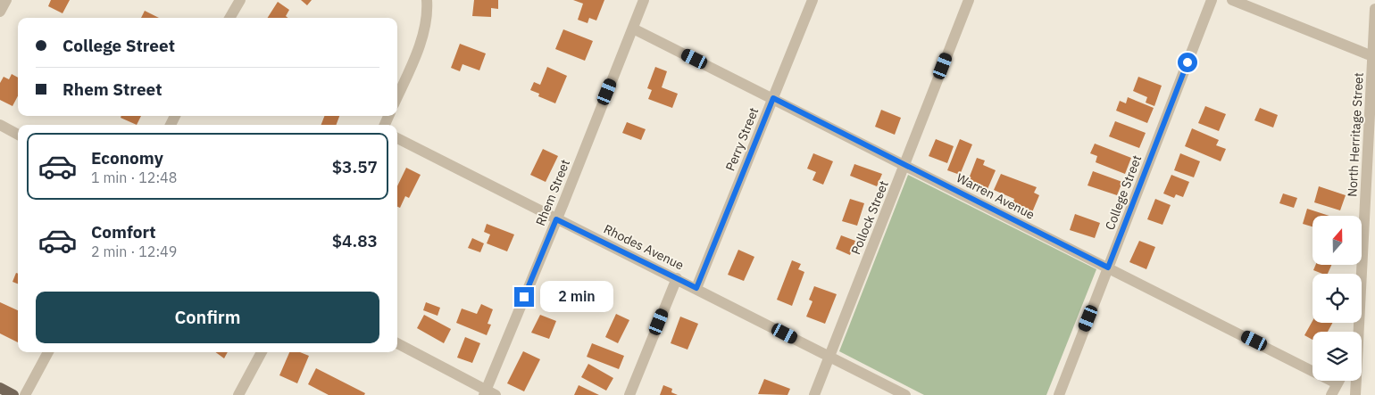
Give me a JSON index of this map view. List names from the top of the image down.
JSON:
{
  "streets": {
    "street": [
      "North Herritage Street",
      "Perry Street",
      "Rhem Street",
      "College Street",
      "Warren Avenue",
      "Pollock Street",
      "Rhodes Avenue"
    ]
  },
  "crossings": [
    ["Perry Street", "Warren Avenue"],
    ["Perry Street", "Rhodes Avenue"],
    ["Rhem Street", "Warren Avenue"],
    ["Rhem Street", "Rhodes Avenue"],
    ["College Street", "Warren Avenue"],
    ["Warren Avenue", "Pollock Street"],
    ["Pollock Street", "Rhodes Avenue"]
  ],
  "north": "top",
  "page": {
    "banner": ["College Street", "Rhem Street"],
    "list": [
      {
        "name": "Economy",
        "note": "1 min · 12:48",
        "value": "$3.57"
      },
      {
        "name": "Comfort",
        "note": "2 min · 12:49",
        "value": "$4.83"
      }
    ],
    "bubble": "2 min",
    "buttons": "Confirm"
  }
}
